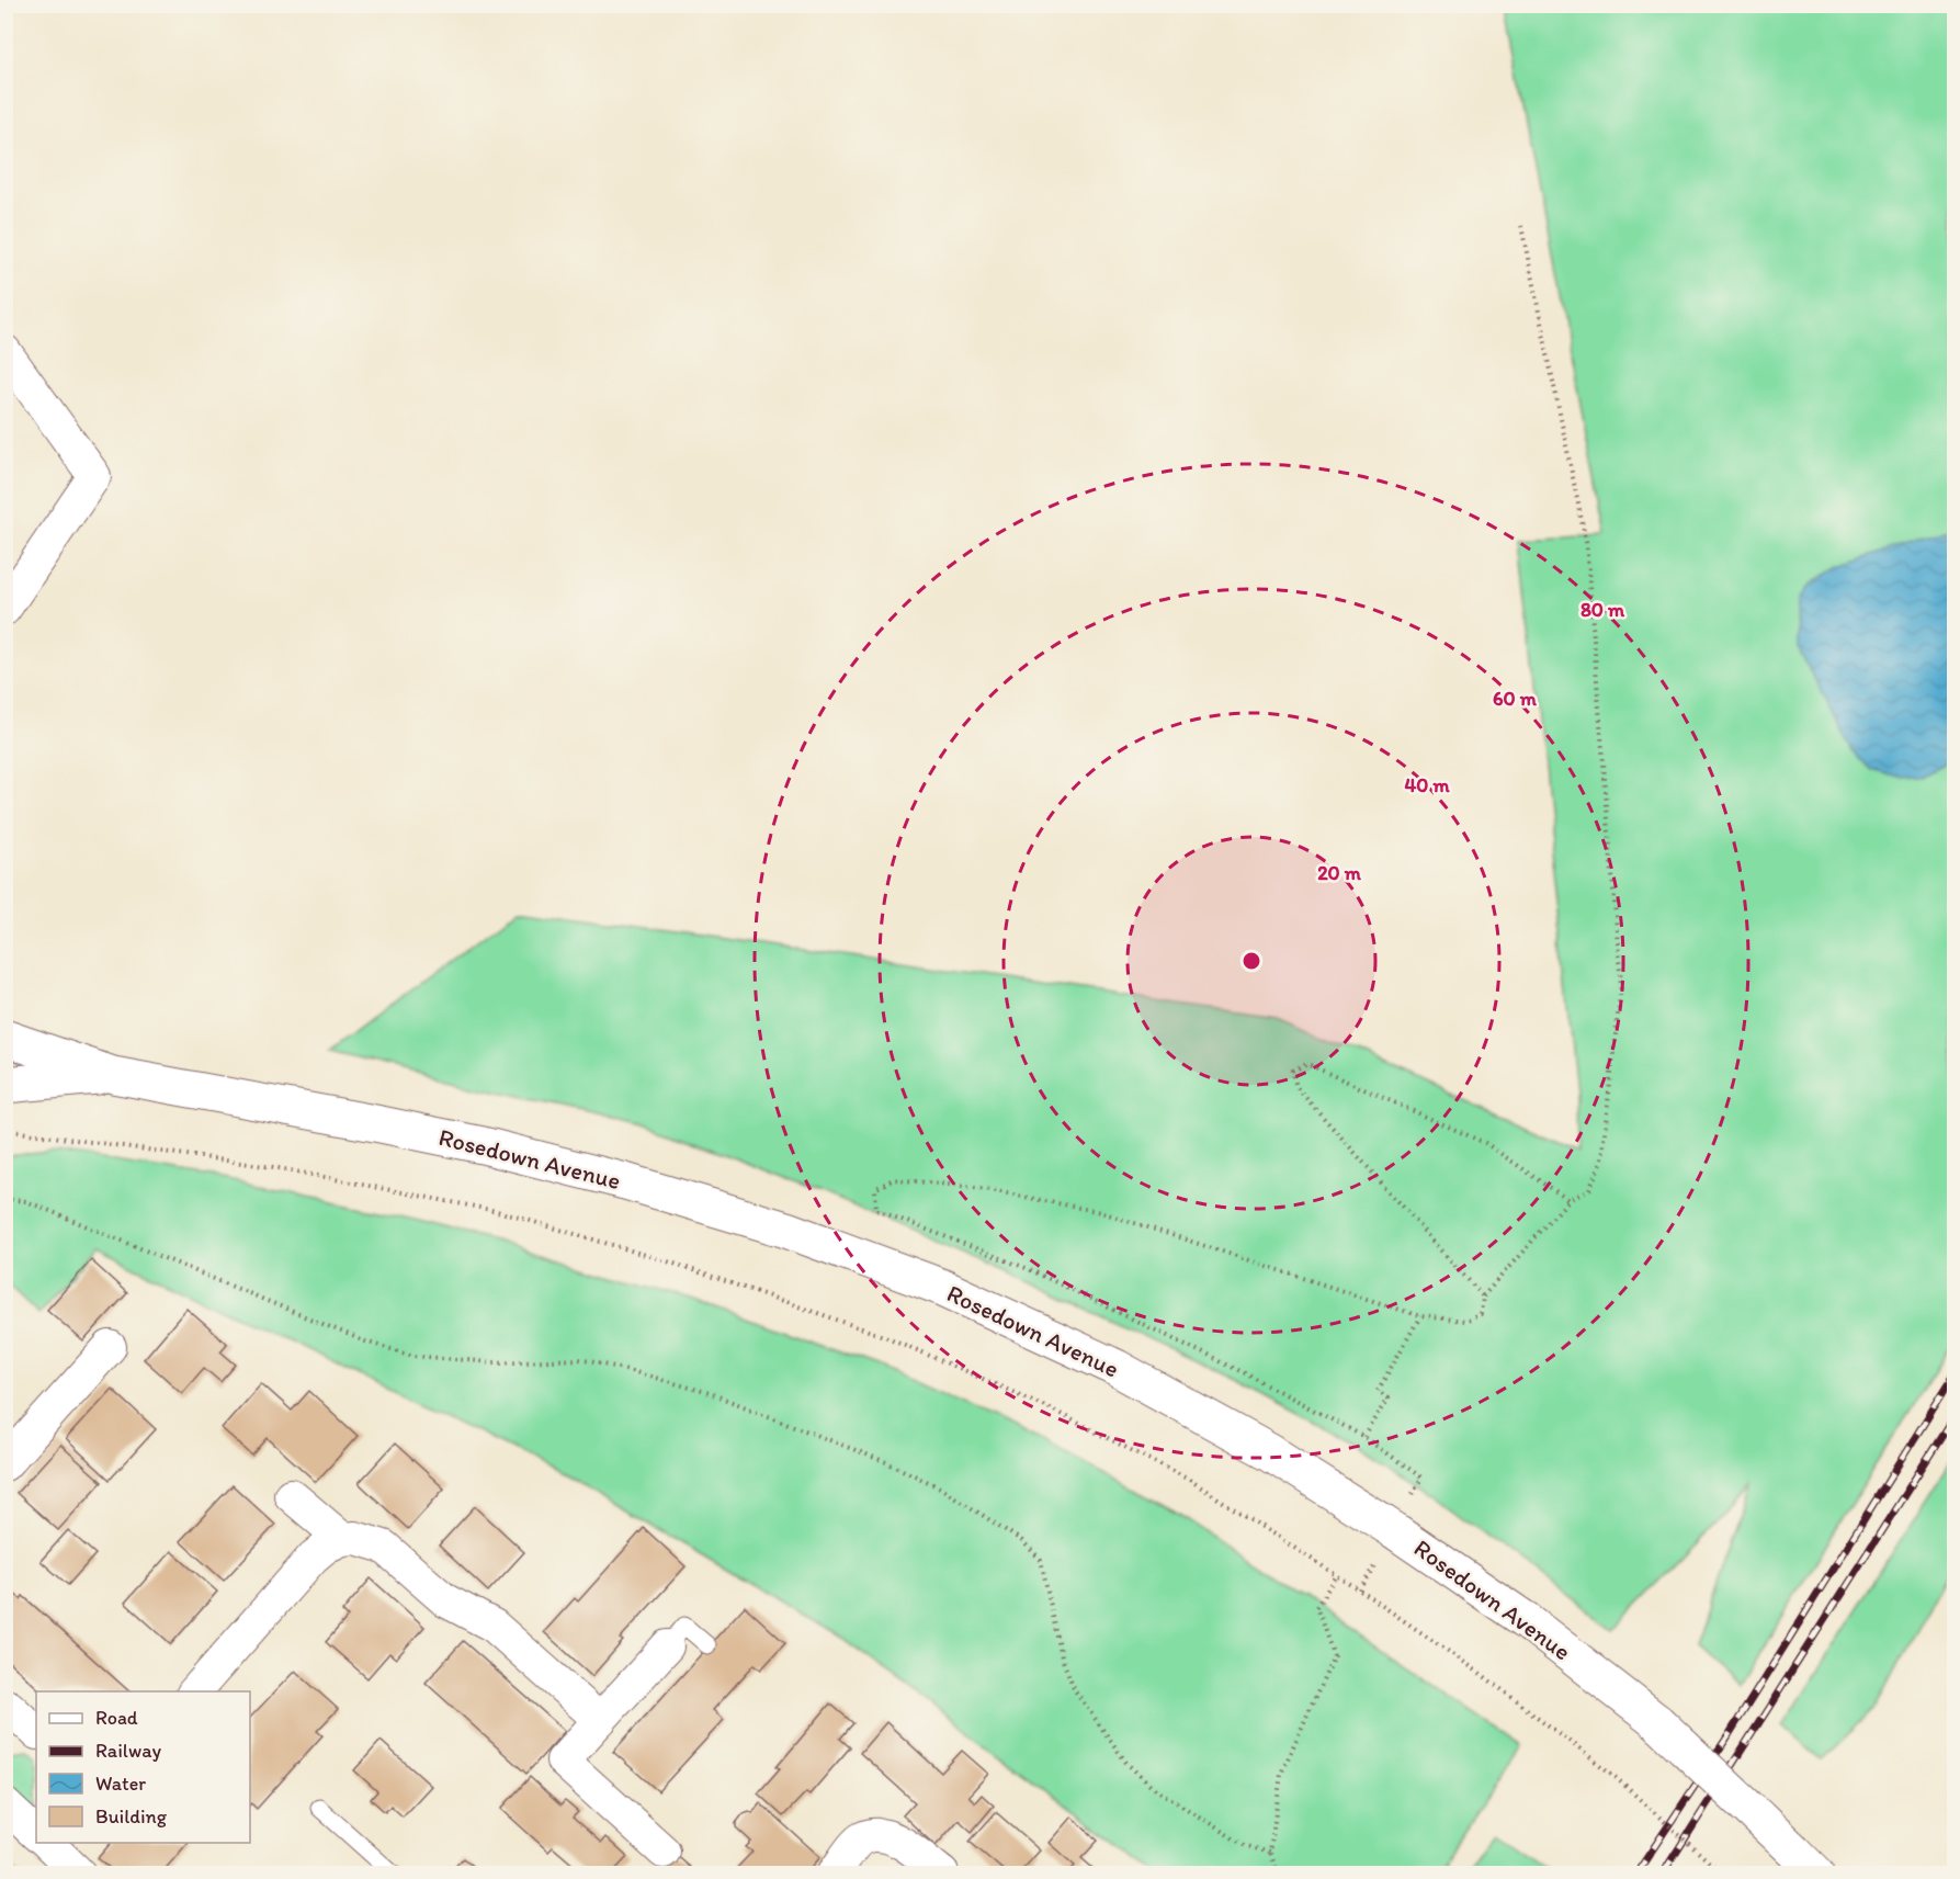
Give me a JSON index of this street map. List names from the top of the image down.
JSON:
{
  "streets": {
    "street": ["Rosedown Avenue"]
  },
  "legend": [
    "Road",
    "Railway",
    "Water",
    "Building"
  ],
  "rings": [
    "80 m",
    "60 m",
    "40 m",
    "20 m"
  ]
}
